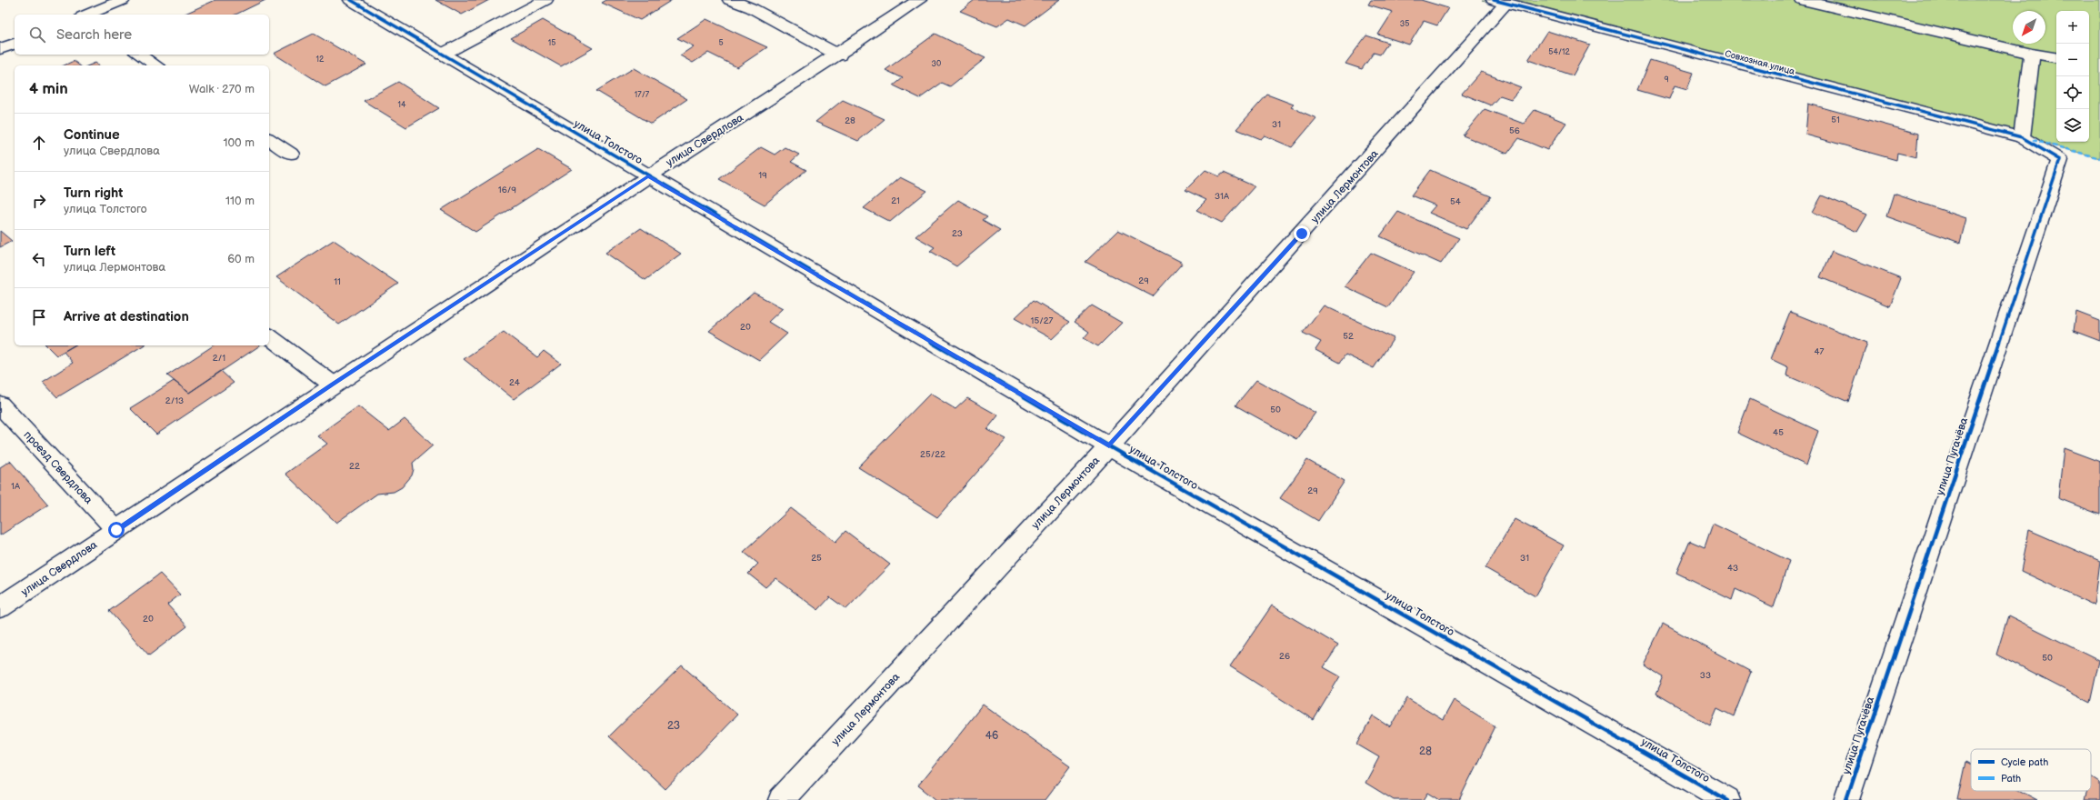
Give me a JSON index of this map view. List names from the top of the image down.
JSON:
{
  "streets": {
    "street": [
      "Совхозная улица",
      "улица Свердлова",
      "улица Толстого",
      "улица Лермонтова",
      "улица Пугачёва",
      "проезд Свердлова"
    ]
  },
  "crossings": [
    ["Совхозная улица", "улица Лермонтова"],
    ["Совхозная улица", "улица Пугачёва"],
    ["улица Свердлова", "улица Толстого"],
    ["улица Свердлова", "проезд Свердлова"],
    ["улица Толстого", "улица Лермонтова"]
  ],
  "house_numbers": [
    "35",
    "15",
    "5",
    "54/12",
    "12",
    "30",
    "9",
    "17/7",
    "14",
    "51",
    "28",
    "31",
    "56",
    "19",
    "16/9",
    "31А",
    "21",
    "54",
    "23",
    "29",
    "11",
    "15/27",
    "20",
    "52",
    "47",
    "2/1",
    "24",
    "2/13",
    "50",
    "45",
    "25/22",
    "22",
    "1А",
    "29",
    "25",
    "31",
    "43",
    "20",
    "26",
    "50",
    "33",
    "23",
    "46",
    "28"
  ],
  "legend": ["Cycle path", "Path"],
  "north": "bottom left",
  "page": {
    "map_buttons": ["+", "−"],
    "search": "Search here",
    "heading": ["4 min", "Walk · 270 m"],
    "list": [
      ["Continue", "улица Свердлова", "100 m"],
      ["Turn right", "улица Толстого", "110 m"],
      ["Turn left", "улица Лермонтова", "60 m"],
      "Arrive at destination"
    ]
  }
}
